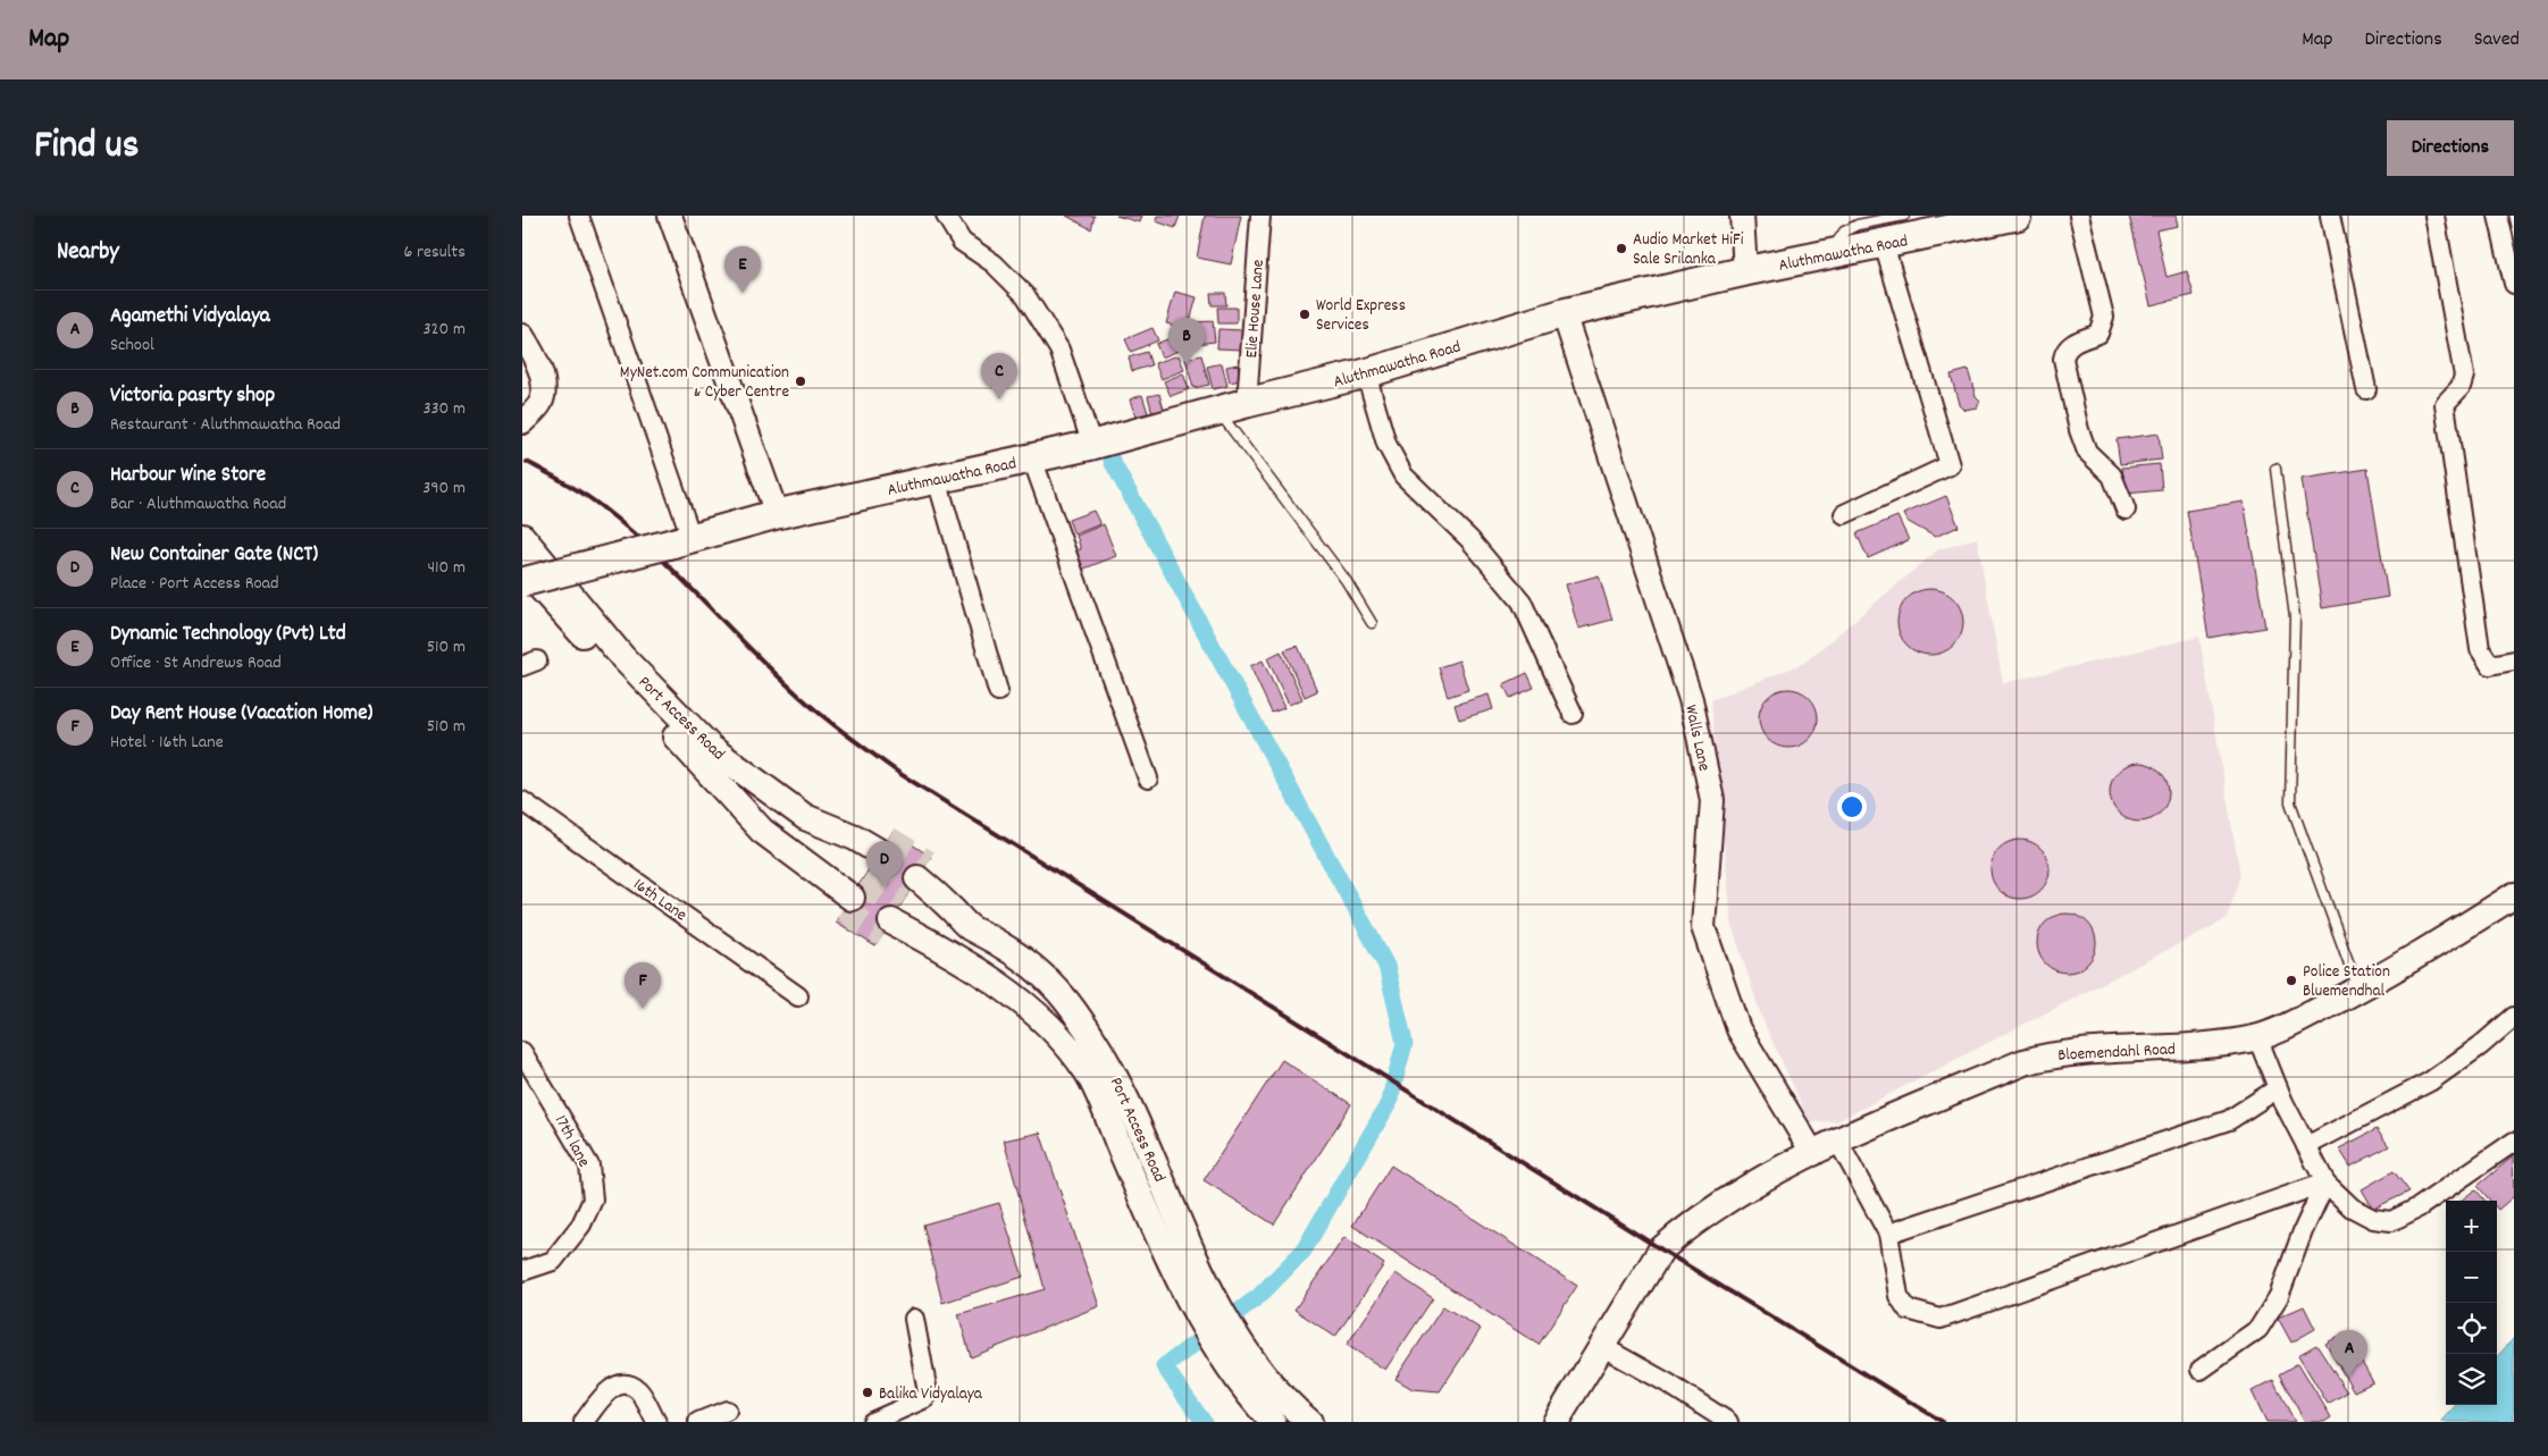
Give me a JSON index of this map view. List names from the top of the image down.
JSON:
{
  "streets": {
    "main road": ["Aluthmawatha Road", "Port Access Road", "Bloemendahl Road"],
    "street": [
      "Elie House Lane",
      "Walls Lane",
      "16th Lane",
      "17th lane"
    ]
  },
  "crossings": [
    ["Aluthmawatha Road", "Elie House Lane"],
    ["Aluthmawatha Road", "Walls Lane"],
    ["Walls Lane", "Bloemendahl Road"]
  ],
  "places": [
    "Audio Market HiFi Sale Srilanka",
    "World Express Services",
    "MyNet.com Communication & Cyber Centre",
    "Police Station Bluemendhal",
    "Balika Vidyalaya"
  ],
  "page": {
    "header": "Map",
    "nav": ["Map", "Directions", "Saved"],
    "title": "Find us",
    "buttons": "Directions",
    "heading": ["Nearby", "6 results"],
    "pins": [
      "E",
      "B",
      "C",
      "D",
      "F",
      "A"
    ],
    "list": [
      {
        "mark": "A",
        "name": "Agamethi Vidyalaya",
        "note": "School",
        "value": "320 m"
      },
      {
        "mark": "B",
        "name": "Victoria pasrty shop",
        "note": "Restaurant · Aluthmawatha Road",
        "value": "330 m"
      },
      {
        "mark": "C",
        "name": "Harbour Wine Store",
        "note": "Bar · Aluthmawatha Road",
        "value": "390 m"
      },
      {
        "mark": "D",
        "name": "New Container Gate (NCT)",
        "note": "Place · Port Access Road",
        "value": "410 m"
      },
      {
        "mark": "E",
        "name": "Dynamic Technology (Pvt) Ltd",
        "note": "Office · St Andrews Road",
        "value": "510 m"
      },
      {
        "mark": "F",
        "name": "Day Rent House (Vacation Home)",
        "note": "Hotel · 16th Lane",
        "value": "510 m"
      }
    ],
    "map_buttons": ["+", "−"]
  }
}
